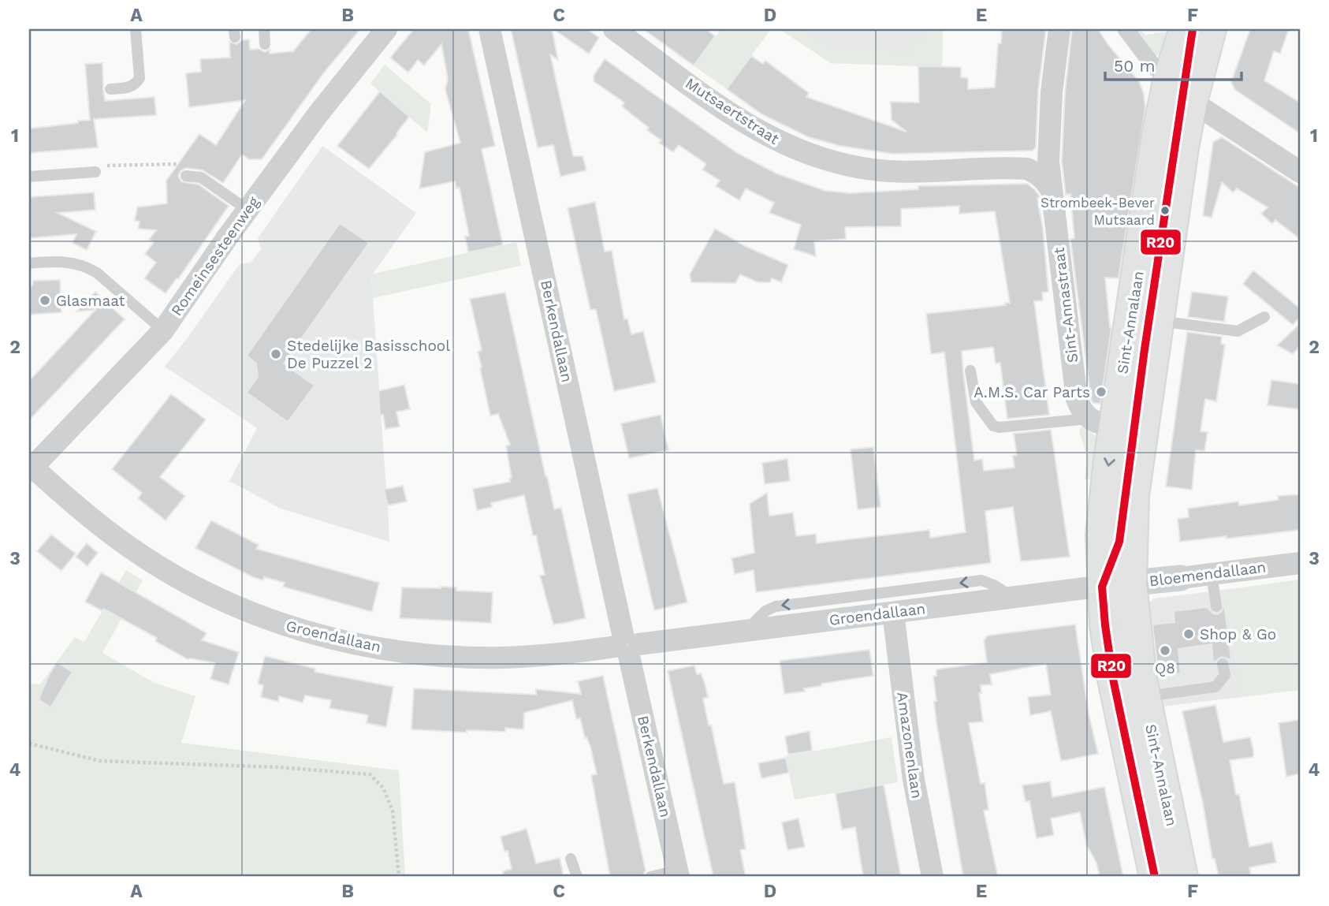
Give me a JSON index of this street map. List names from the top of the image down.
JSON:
{
  "streets": {
    "main road": ["Sint-Annalaan"],
    "street": [
      "Mutsaertstraat",
      "Romeinsesteenweg",
      "Sint-Annastraat",
      "Berkendallaan",
      "Bloemendallaan",
      "Groendallaan",
      "Amazonenlaan"
    ]
  },
  "crossings": [
    ["Mutsaertstraat", "Sint-Annastraat"],
    ["Romeinsesteenweg", "Groendallaan"],
    ["Sint-Annastraat", "Sint-Annalaan"],
    ["Sint-Annalaan", "Bloemendallaan"],
    ["Sint-Annalaan", "Groendallaan"],
    ["Berkendallaan", "Groendallaan"],
    ["Bloemendallaan", "Groendallaan"],
    ["Groendallaan", "Amazonenlaan"]
  ],
  "places": [
    "Strombeek-Bever Mutsaard",
    "Glasmaat",
    "Stedelijke Basisschool De Puzzel 2",
    "A.M.S. Car Parts",
    "Shop & Go",
    "Q8"
  ],
  "lines": ["transit line R20"],
  "scale_bar": "50 m",
  "grid": {
    "columns": [
      "A",
      "B",
      "C",
      "D",
      "E",
      "F"
    ],
    "rows": [
      "1",
      "2",
      "3",
      "4"
    ]
  }
}
